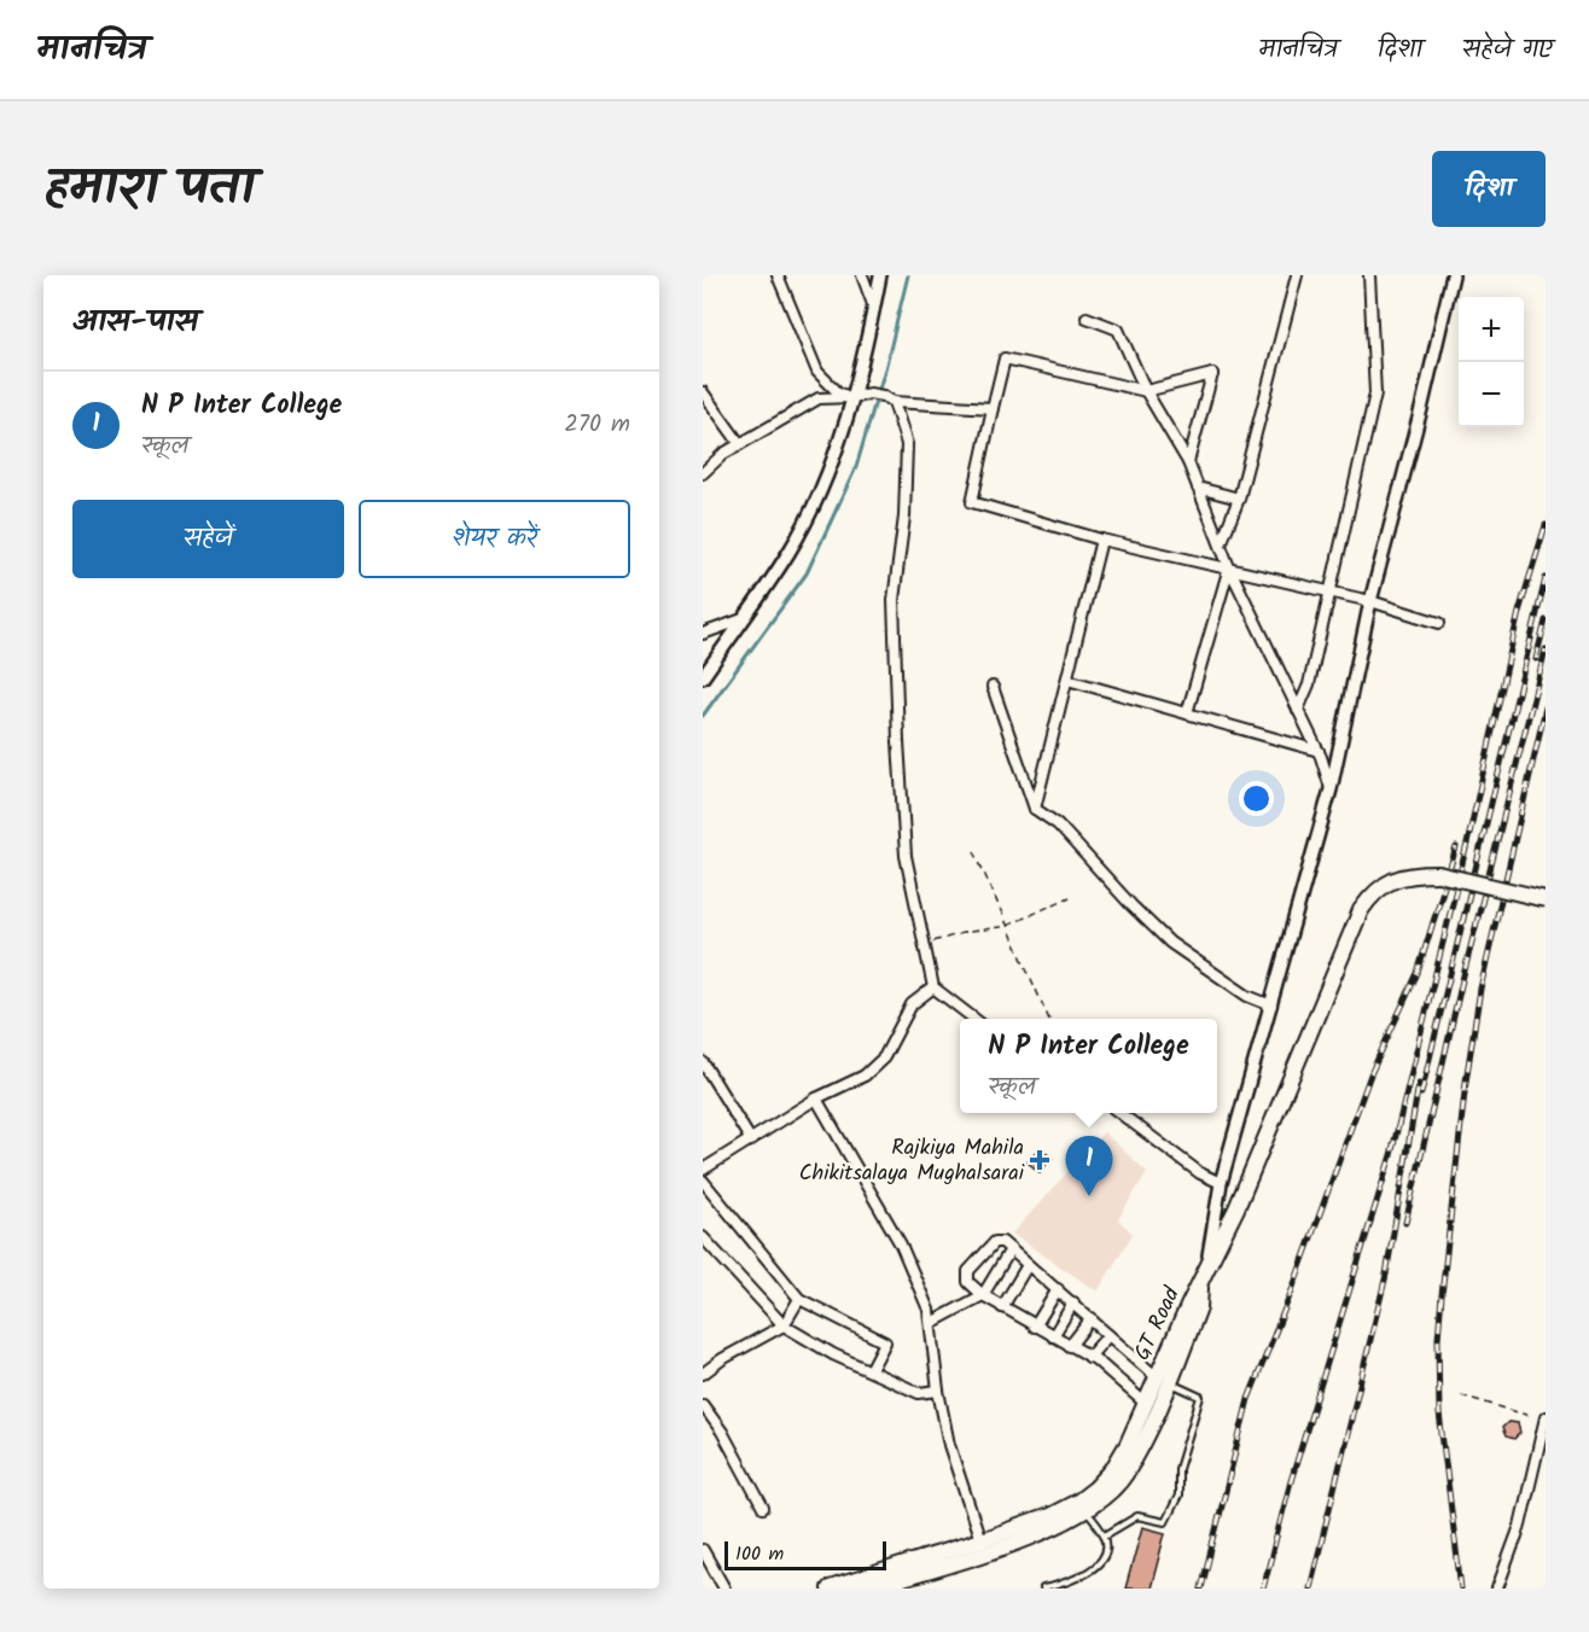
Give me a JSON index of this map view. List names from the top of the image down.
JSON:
{
  "streets": {
    "highway": ["GT Road"]
  },
  "places": {
    "health": ["Rajkiya Mahila Chikitsalaya Mughalsarai"]
  },
  "scale_bar": "100 m",
  "page": {
    "header": "मानचित्र",
    "nav": ["मानचित्र", "दिशा", "सहेजे गए"],
    "title": "हमारा पता",
    "buttons": [
      "दिशा",
      ["सहेजें", "शेयर करें"]
    ],
    "heading": "आस-पास",
    "map_buttons": ["+", "−"],
    "list": [
      {
        "mark": "1",
        "name": "N P Inter College",
        "note": "स्कूल",
        "value": "270 m"
      }
    ],
    "popup": ["N P Inter College", "स्कूल"],
    "pins": "1",
    "scale": "100 m"
  }
}
